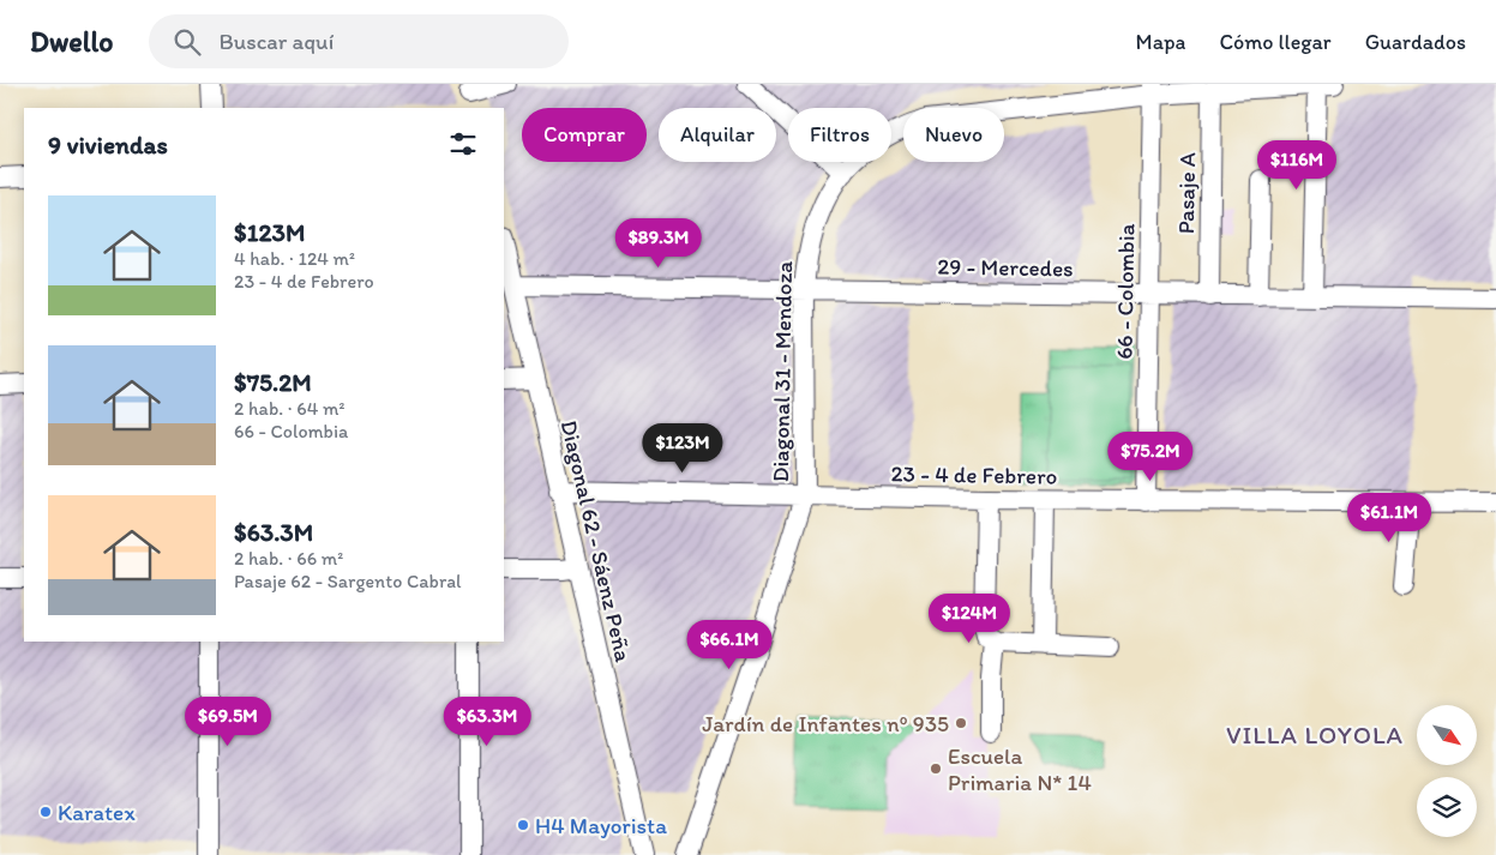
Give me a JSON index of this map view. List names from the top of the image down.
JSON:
{
  "streets": {
    "street": [
      "Pasaje A",
      "29 - Mercedes",
      "66 - Colombia",
      "Diagonal 31 - Mendoza",
      "23 - 4 de Febrero",
      "Diagonal 62 - Sáenz Peña"
    ]
  },
  "crossings": [
    ["Pasaje A", "29 - Mercedes"],
    ["Pasaje A", "Diagonal 31 - Mendoza"],
    ["29 - Mercedes", "66 - Colombia"],
    ["29 - Mercedes", "Diagonal 31 - Mendoza"],
    ["29 - Mercedes", "Diagonal 62 - Sáenz Peña"],
    ["66 - Colombia", "Diagonal 31 - Mendoza"],
    ["66 - Colombia", "23 - 4 de Febrero"],
    ["Diagonal 31 - Mendoza", "23 - 4 de Febrero"],
    ["23 - 4 de Febrero", "Diagonal 62 - Sáenz Peña"]
  ],
  "districts": ["VILLA LOYOLA"],
  "places": [
    "Jardín de Infantes nº 935",
    "Escuela Primaria N* 14",
    "Karatex",
    "H4 Mayorista"
  ],
  "north": "bottom right",
  "page": {
    "header": "Dwello",
    "search": "Buscar aquí",
    "nav": ["Mapa", "Cómo llegar", "Guardados"],
    "chip": [
      "Comprar",
      "Alquilar",
      "Filtros",
      "Nuevo"
    ],
    "heading": "9 viviendas",
    "price": [
      "$116M",
      "$89.3M",
      "$123M",
      "$75.2M",
      "$61.1M",
      "$124M",
      "$66.1M",
      "$69.5M",
      "$63.3M"
    ],
    "list": [
      {
        "name": "$123M",
        "note": "4 hab. · 124 m² · 23 - 4 de Febrero"
      },
      {
        "name": "$75.2M",
        "note": "2 hab. · 64 m² · 66 - Colombia"
      },
      {
        "name": "$63.3M",
        "note": "2 hab. · 66 m² · Pasaje 62 - Sargento Cabral"
      }
    ]
  }
}
